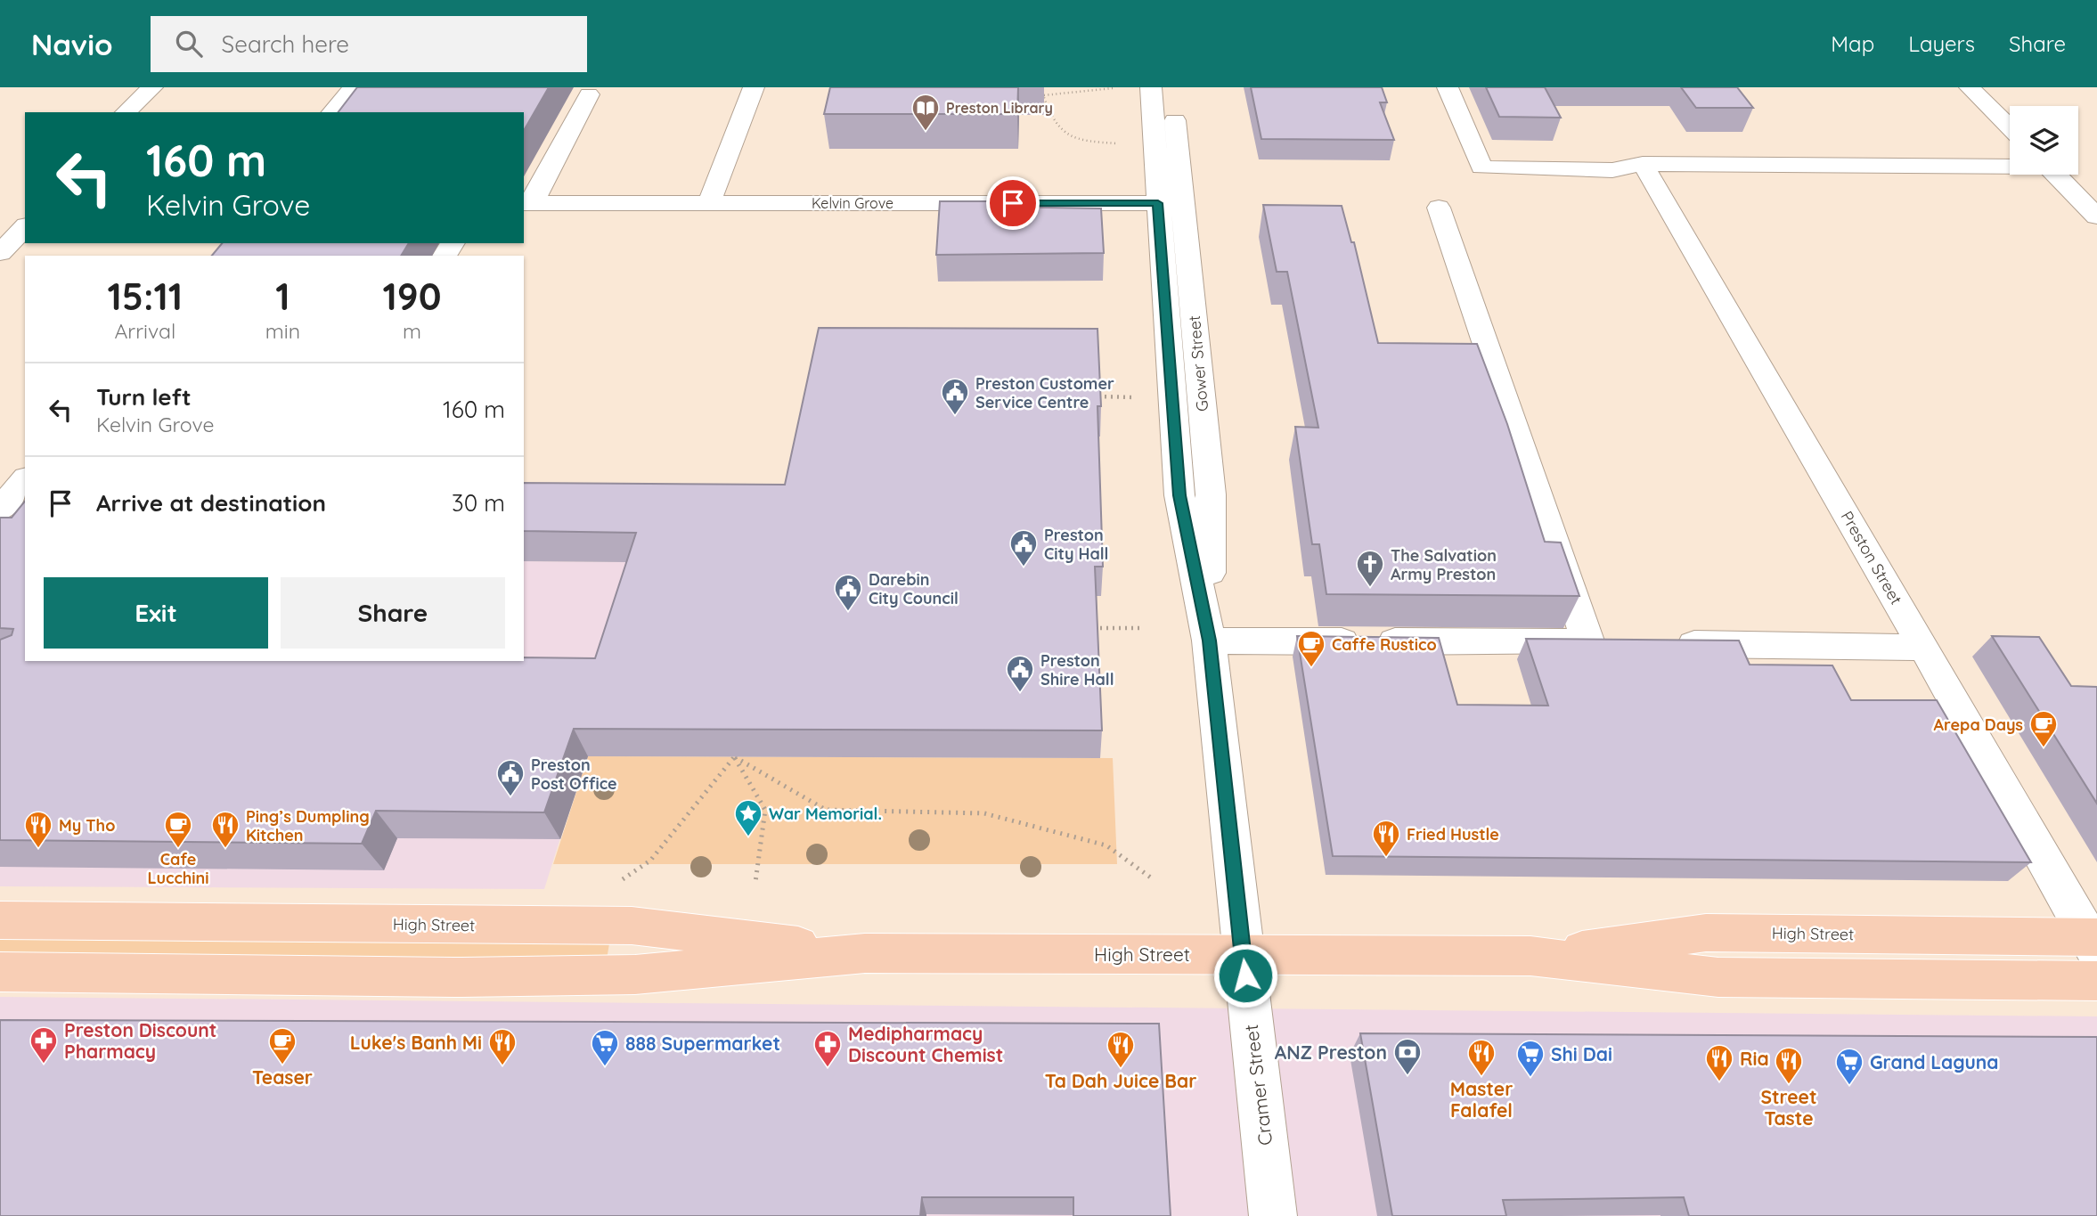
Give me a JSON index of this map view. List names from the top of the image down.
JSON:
{
  "streets": {
    "main road": ["High Street"],
    "street": [
      "Kelvin Grove",
      "Gower Street",
      "Preston Street",
      "Cramer Street"
    ]
  },
  "crossings": [
    ["Kelvin Grove", "Gower Street"],
    ["Gower Street", "High Street"],
    ["Gower Street", "Cramer Street"],
    ["Preston Street", "High Street"],
    ["High Street", "Cramer Street"]
  ],
  "places": {
    "library": ["Preston Library"],
    "public building": [
      "Preston Customer Service Centre",
      "Preston City Hall",
      "Darebin City Council",
      "Preston Shire Hall",
      "Preston Post Office"
    ],
    "church": ["The Salvation Army Preston"],
    "cafe": [
      "Caffe Rustico",
      "Arepa Days",
      "Cafe Lucchini",
      "Teaser"
    ],
    "place": ["War Memorial."],
    "restaurant": [
      "My Tho",
      "Ping’s Dumpling Kitchen",
      "Fried Hustle",
      "Luke's Banh Mi",
      "Ta Dah Juice Bar",
      "Master Falafel",
      "Ria",
      "Street Taste"
    ],
    "pharmacy": ["Preston Discount Pharmacy", "Medipharmacy Discount Chemist"],
    "supermarket": ["888 Supermarket", "Shi Dai", "Grand Laguna"],
    "bank": ["ANZ Preston"]
  },
  "page": {
    "header": "Navio",
    "search": "Search here",
    "nav": ["Map", "Layers", "Share"],
    "turn": ["160 m", "Kelvin Grove"],
    "eta": [
      "15:11",
      "Arrival",
      "1",
      "min",
      "190",
      "m"
    ],
    "list": [
      {
        "name": "Turn left",
        "note": "Kelvin Grove",
        "value": "160 m"
      },
      {
        "name": "Arrive at destination",
        "value": "30 m"
      }
    ],
    "buttons": ["Exit", "Share"]
  }
}
